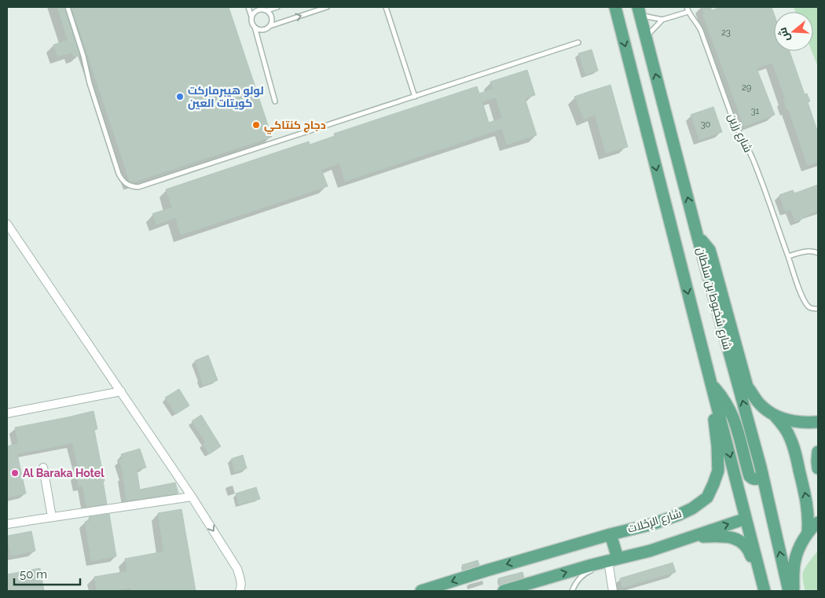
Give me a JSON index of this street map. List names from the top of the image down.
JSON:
{
  "streets": {
    "main road": ["شارع شخبوط بن سلطان", "شارع الرِحْلاَت"],
    "lane": ["شارع رزين"]
  },
  "places": ["لولو هيبرماركت كويتات العين", "دجاج كنتاكي", "Al Baraka Hotel"],
  "house_numbers": [
    "23",
    "29",
    "31",
    "30"
  ],
  "scale_bar": "50 m",
  "north": "left"
}
